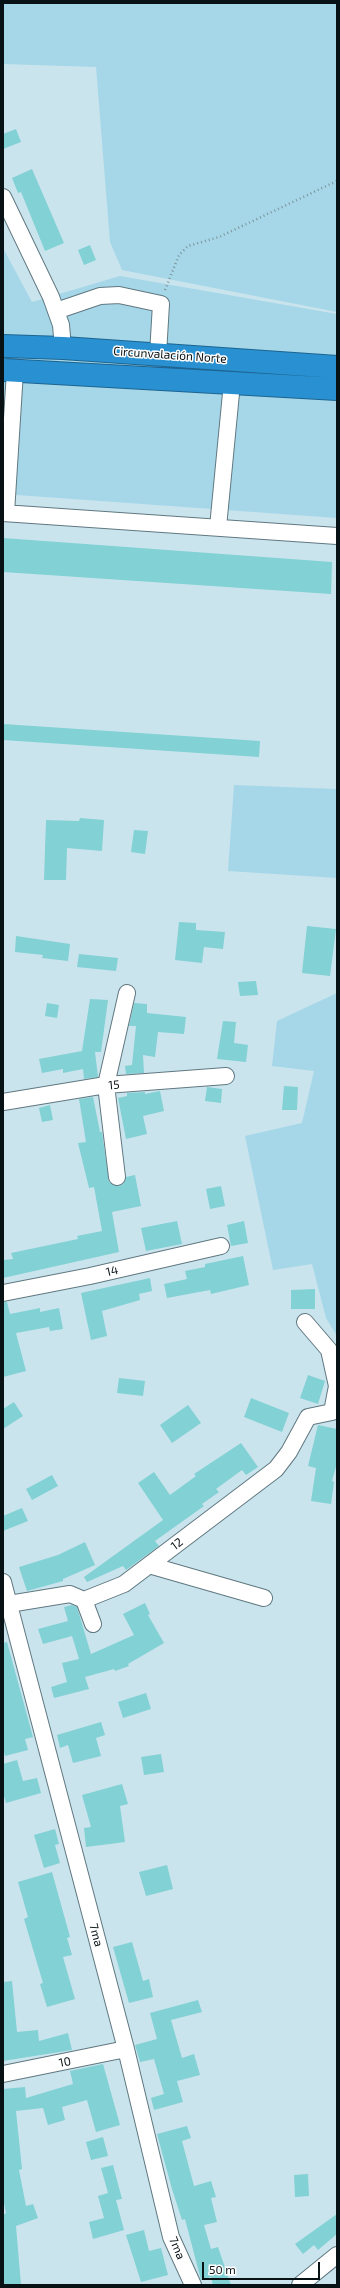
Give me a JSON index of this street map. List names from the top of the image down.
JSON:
{
  "streets": {
    "highway": ["Circunvalación Norte"],
    "street": [
      "15",
      "14",
      "12",
      "7ma",
      "10"
    ]
  },
  "crossings": [
    ["7ma", "10"]
  ],
  "scale_bar": "50 m"
}
